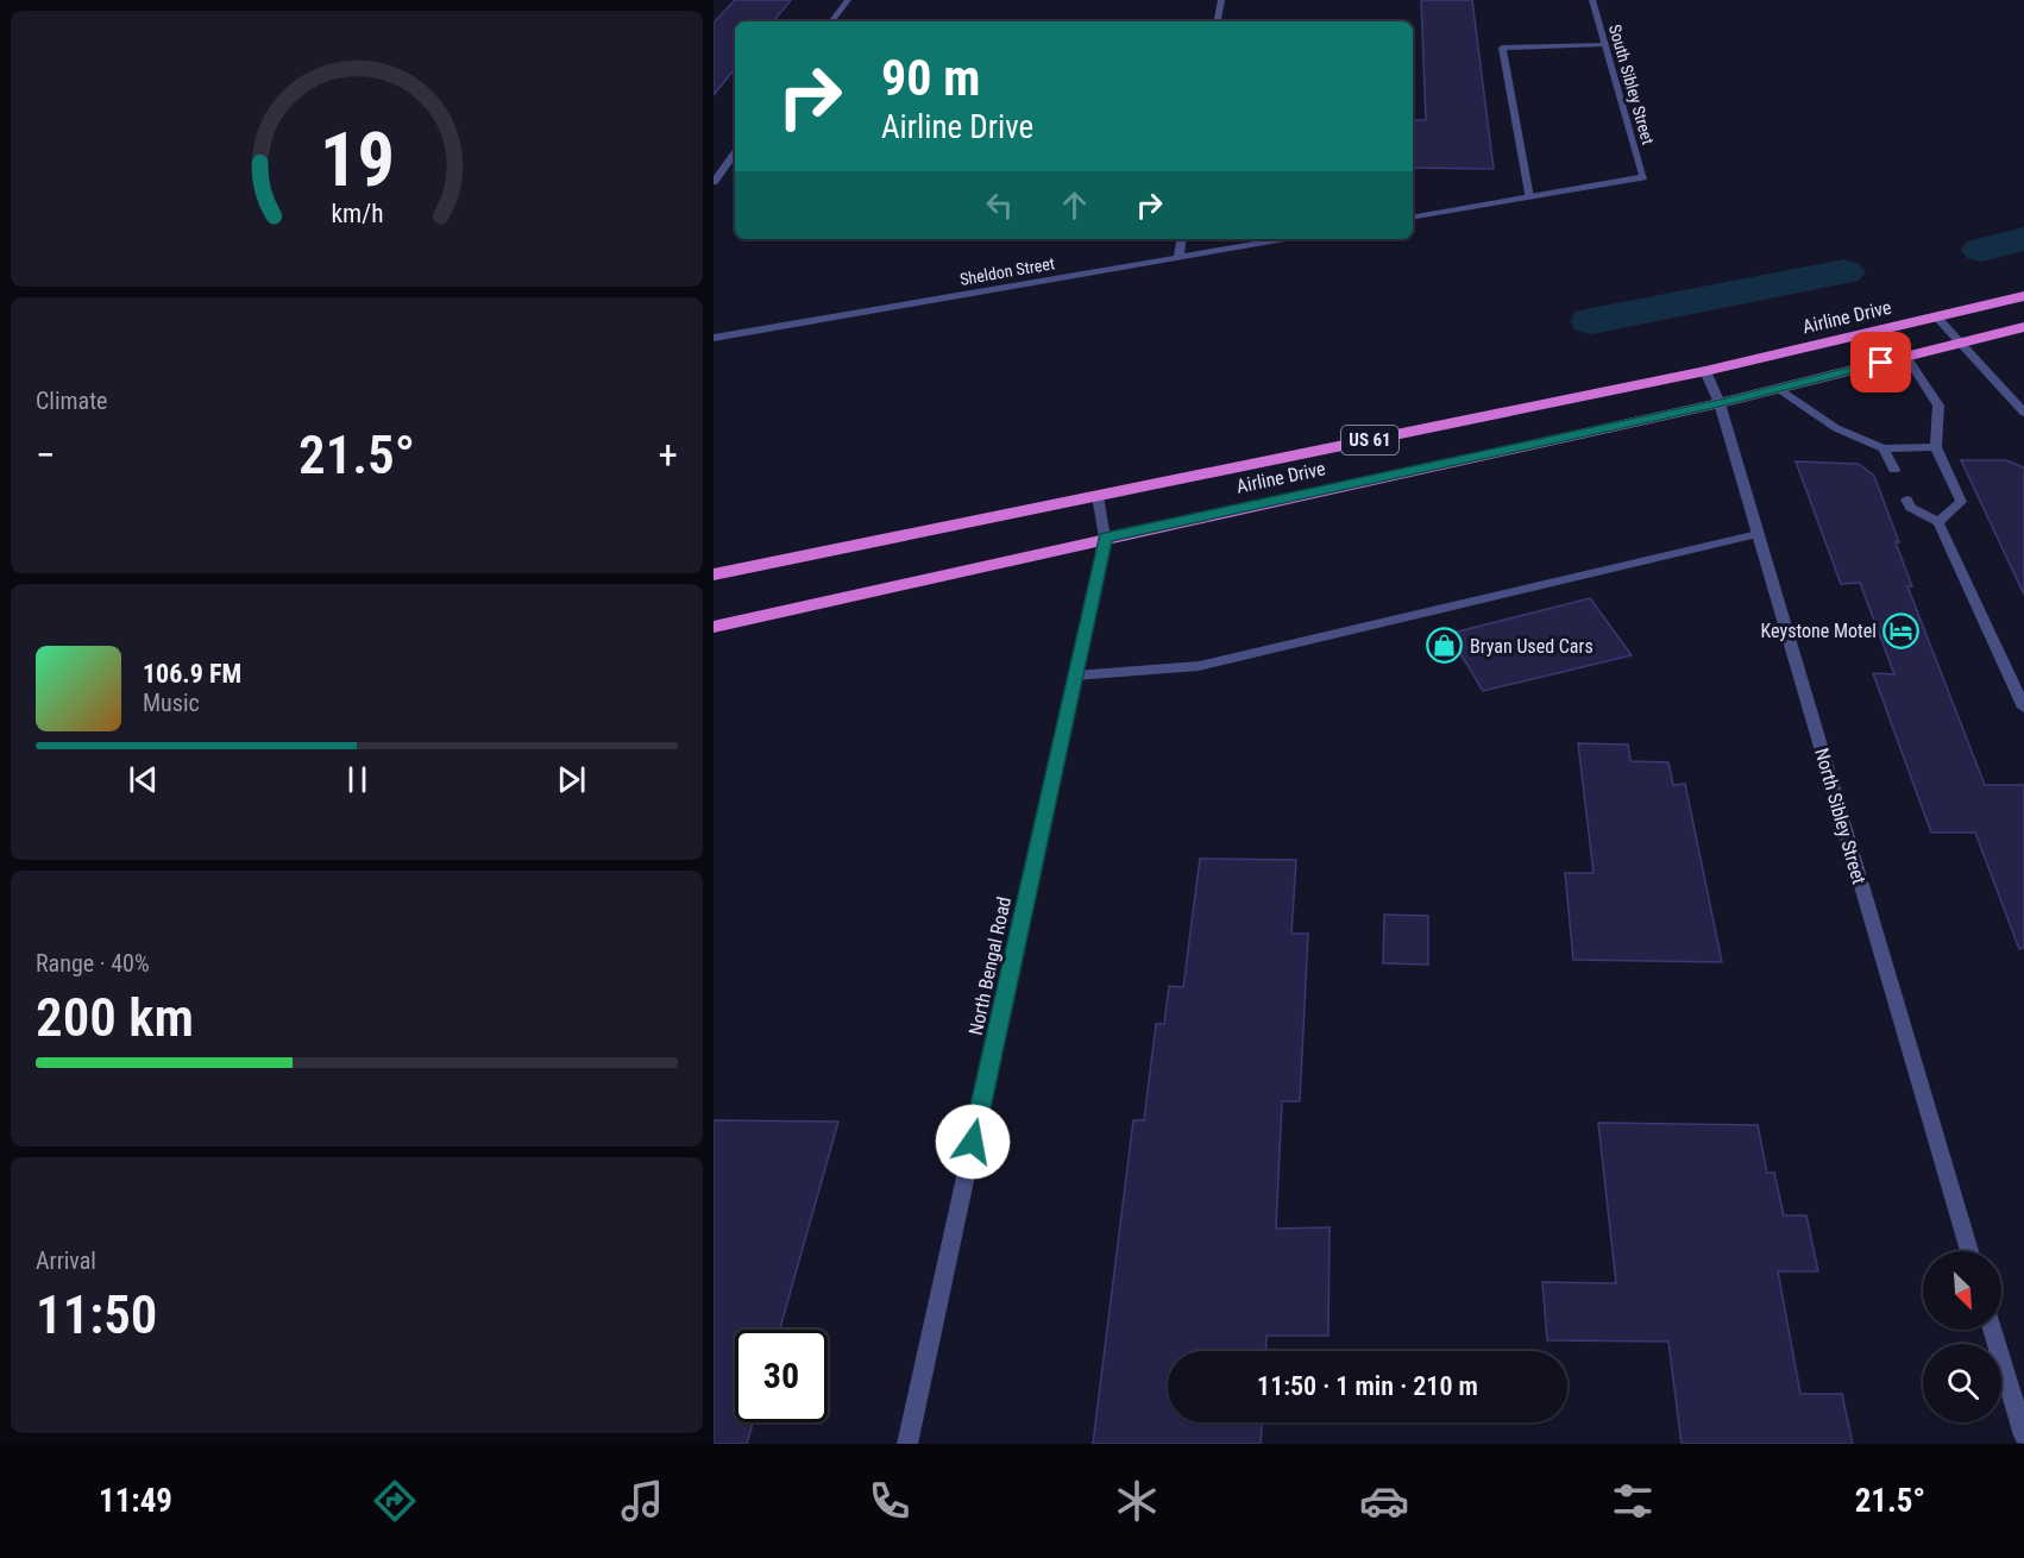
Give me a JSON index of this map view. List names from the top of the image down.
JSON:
{
  "streets": {
    "highway": ["Airline Drive", "US 61"],
    "street": [
      "South Sibley Street",
      "Sheldon Street",
      "North Sibley Street",
      "North Bengal Road"
    ]
  },
  "crossings": [
    ["Airline Drive", "North Sibley Street"],
    ["Airline Drive", "North Bengal Road"]
  ],
  "places": {
    "hotel": ["Keystone Motel"],
    "shop": ["Bryan Used Cars"]
  },
  "north": "bottom right",
  "page": {
    "turn": ["90 m", "Airline Drive"],
    "tile": [
      "Climate",
      ["Range · 40%", "200 km"],
      ["Arrival", "11:50"]
    ],
    "heat": ["−", "21.5°", "+"],
    "song": ["106.9 FM", "Music"],
    "limit": "30",
    "trip": "11:50 · 1 min · 210 m",
    "tabs": ["11:49", "21.5°"],
    "gauge": ["19", "km/h"]
  }
}
